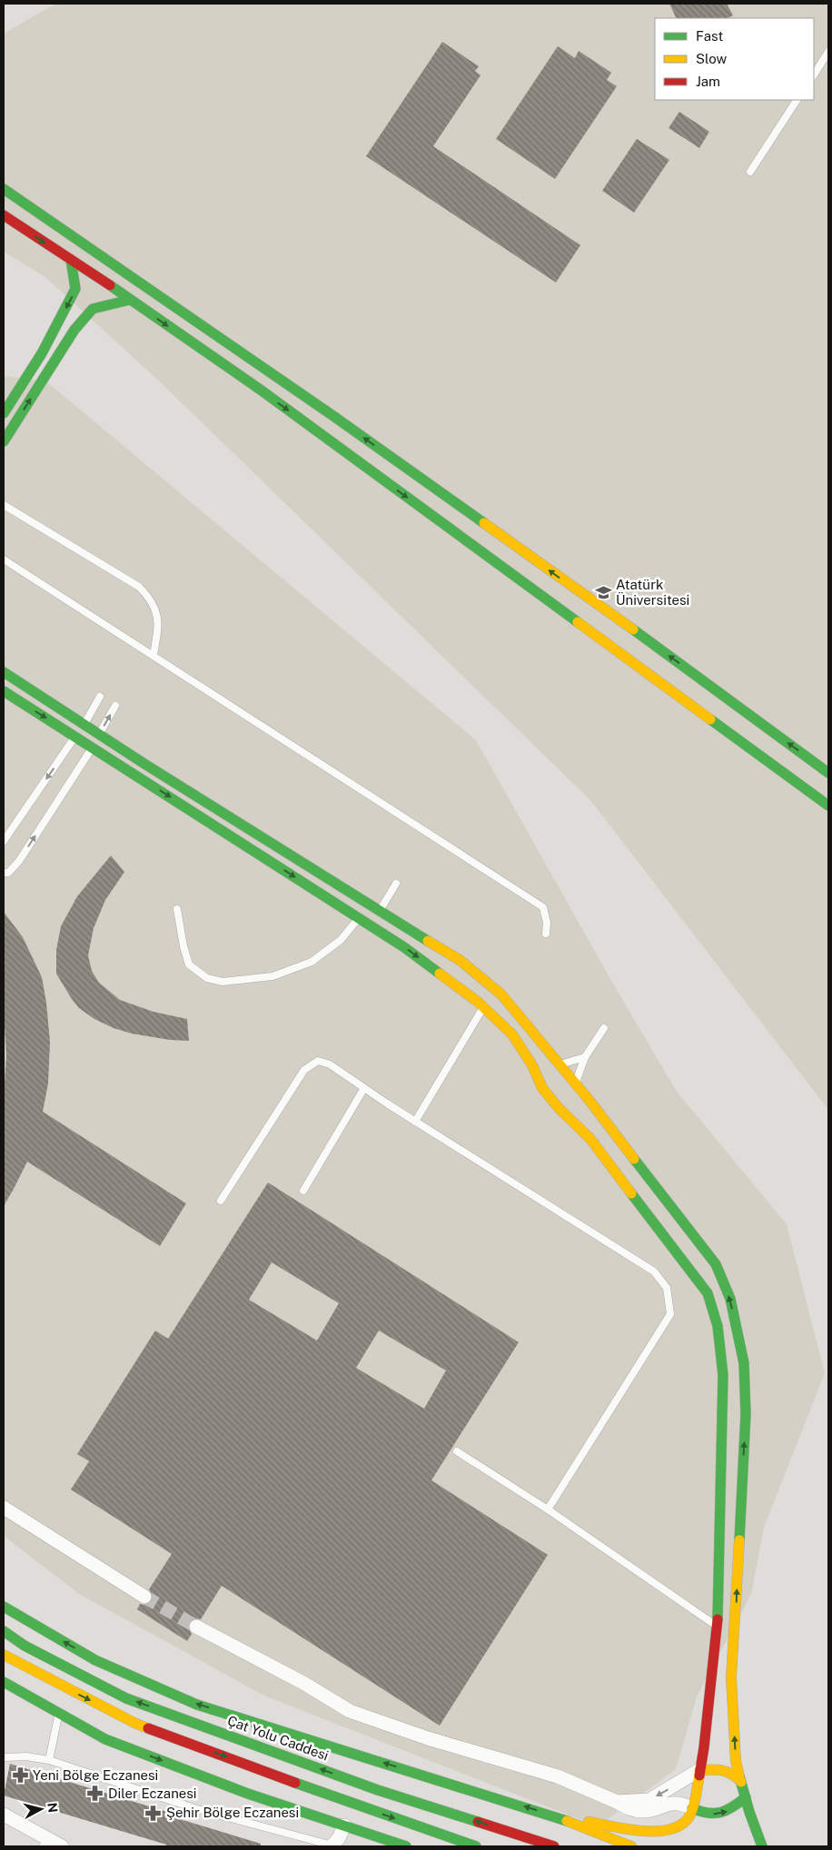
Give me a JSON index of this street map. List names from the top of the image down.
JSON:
{
  "streets": {
    "main road": ["Çat Yolu Caddesi"]
  },
  "places": {
    "school or university": ["Atatürk Üniversitesi"],
    "pharmacy": ["Yeni Bölge Eczanesi", "Diler Eczanesi", "Şehir Bölge Eczanesi"]
  },
  "legend": ["Fast", "Slow", "Jam"],
  "north": "right"
}
